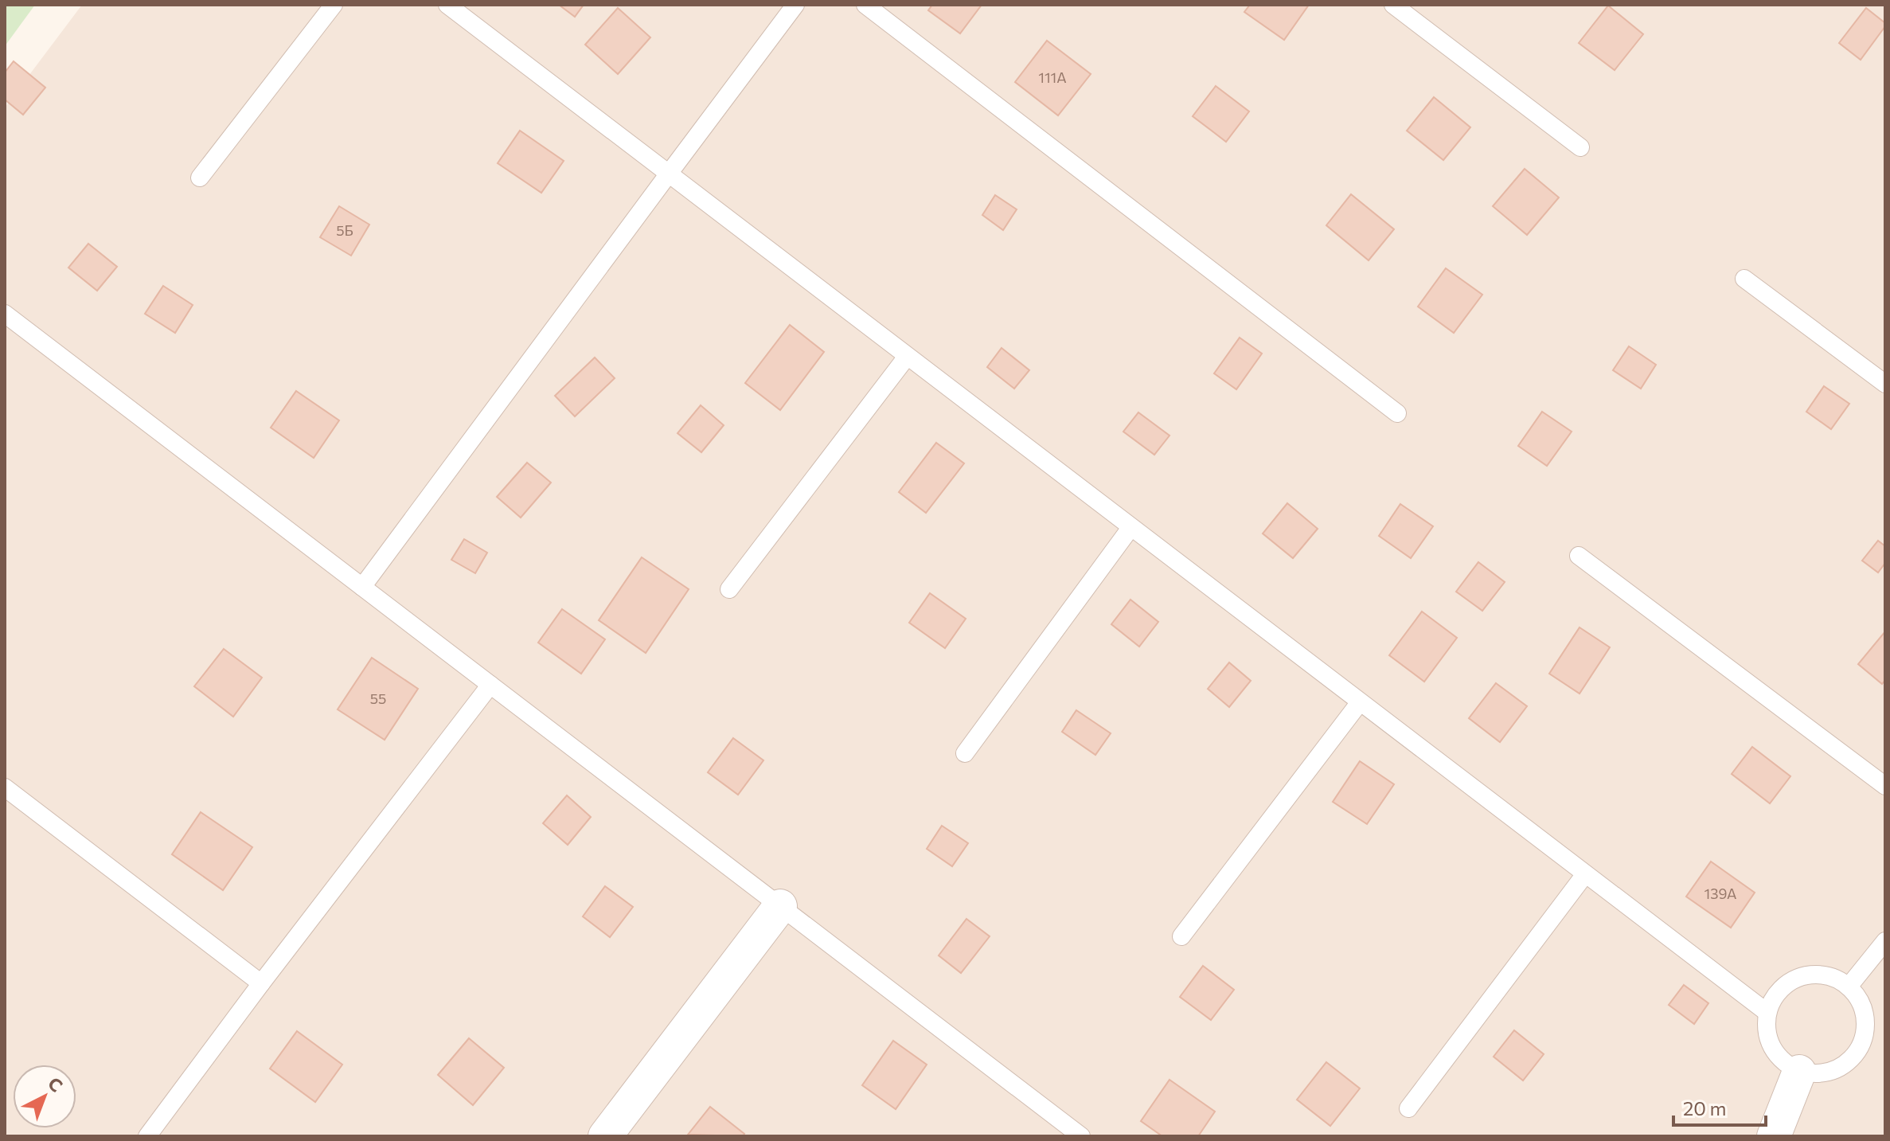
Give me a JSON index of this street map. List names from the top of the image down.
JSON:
{
  "house_numbers": [
    "111А",
    "5Б",
    "55",
    "139А"
  ],
  "scale_bar": "20 m",
  "north": "top right"
}
